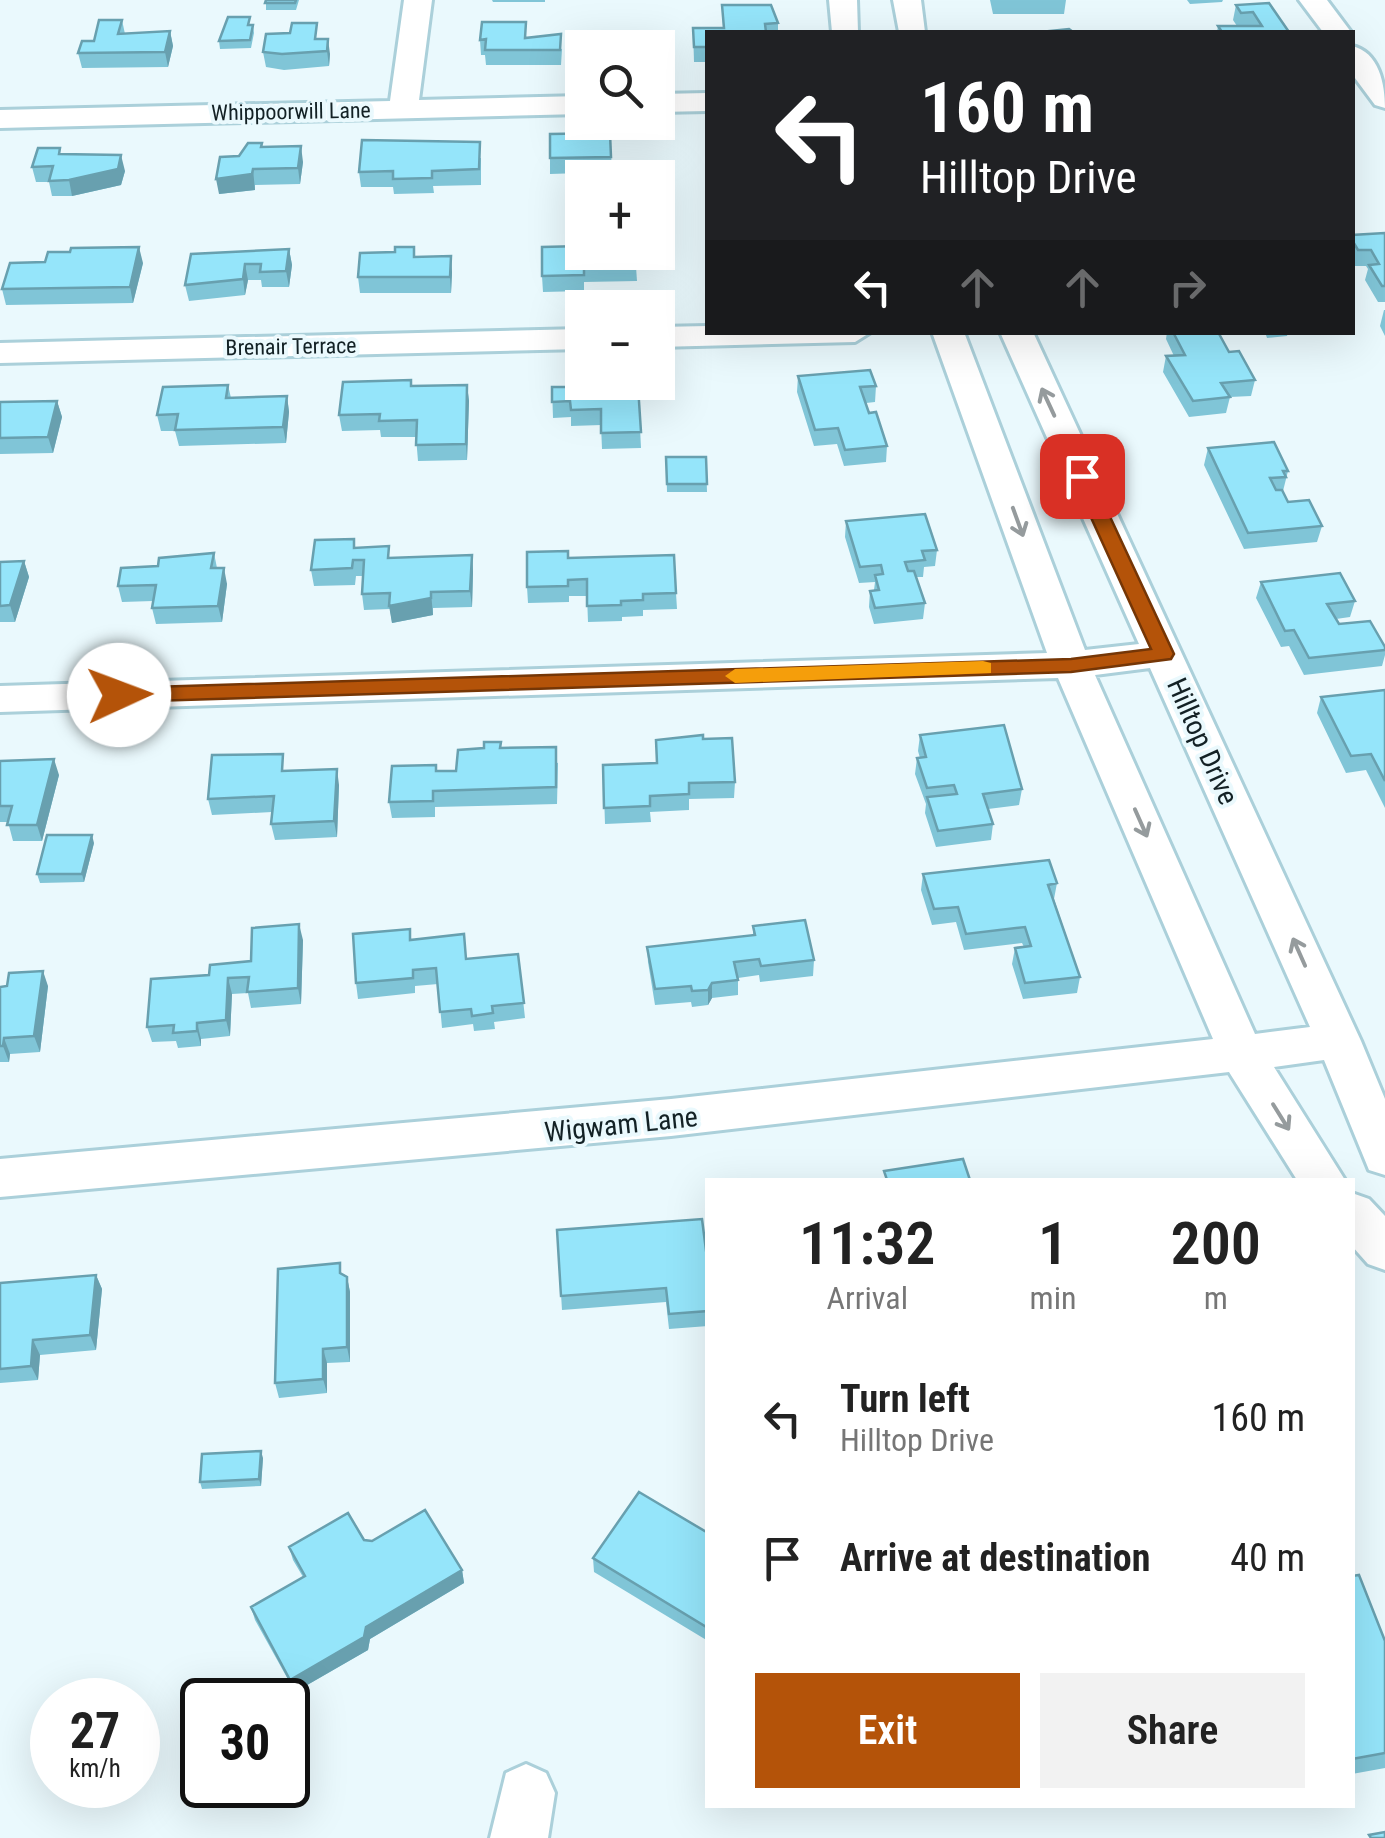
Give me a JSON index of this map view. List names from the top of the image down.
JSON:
{
  "streets": {
    "street": [
      "Whippoorwill Lane",
      "Brenair Terrace",
      "Hilltop Drive",
      "Wigwam Lane"
    ]
  },
  "crossings": [
    ["Hilltop Drive", "Wigwam Lane"]
  ],
  "page": {
    "map_buttons": ["+", "−"],
    "turn": ["160 m", "Hilltop Drive"],
    "eta": [
      "11:32",
      "Arrival",
      "1",
      "min",
      "200",
      "m"
    ],
    "list": [
      {
        "name": "Turn left",
        "note": "Hilltop Drive",
        "value": "160 m"
      },
      {
        "name": "Arrive at destination",
        "value": "40 m"
      }
    ],
    "buttons": ["Exit", "Share"],
    "speed": "27 km/h",
    "limit": "30"
  }
}
